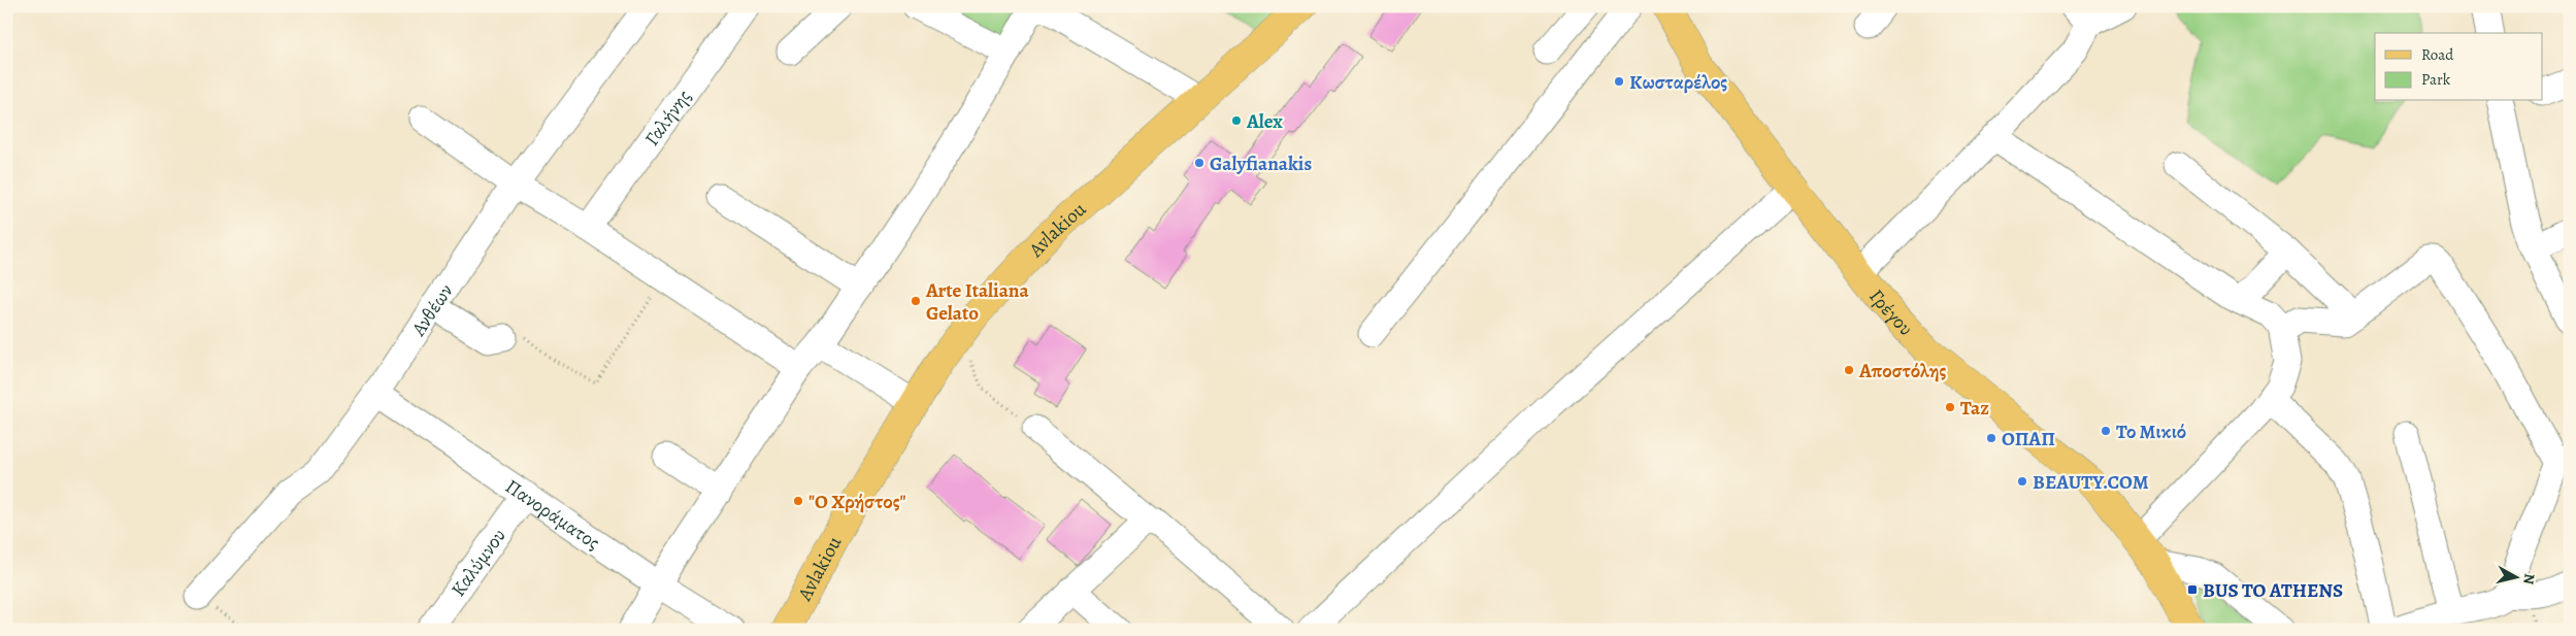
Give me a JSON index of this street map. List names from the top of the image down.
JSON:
{
  "streets": {
    "main road": ["Avlakiou", "Γρέγου"],
    "street": [
      "Γαλήνης",
      "Ανθέων",
      "Πανοράματος",
      "Καλύμνου"
    ]
  },
  "crossings": [
    ["Ανθέων", "Πανοράματος"],
    ["Πανοράματος", "Καλύμνου"]
  ],
  "places": {
    "other": [
      "Κωσταρέλος",
      "Alex",
      "Galyfianakis",
      "Arte Italiana Gelato",
      "Αποστόλης",
      "Taz",
      "Το Μικιό",
      "ΟΠΑΠ",
      "BEAUTY.COM",
      "\"Ο Χρήστος\""
    ],
    "transit": ["BUS TO ATHENS"]
  },
  "legend": ["Road", "Park"],
  "north": "right"
}
